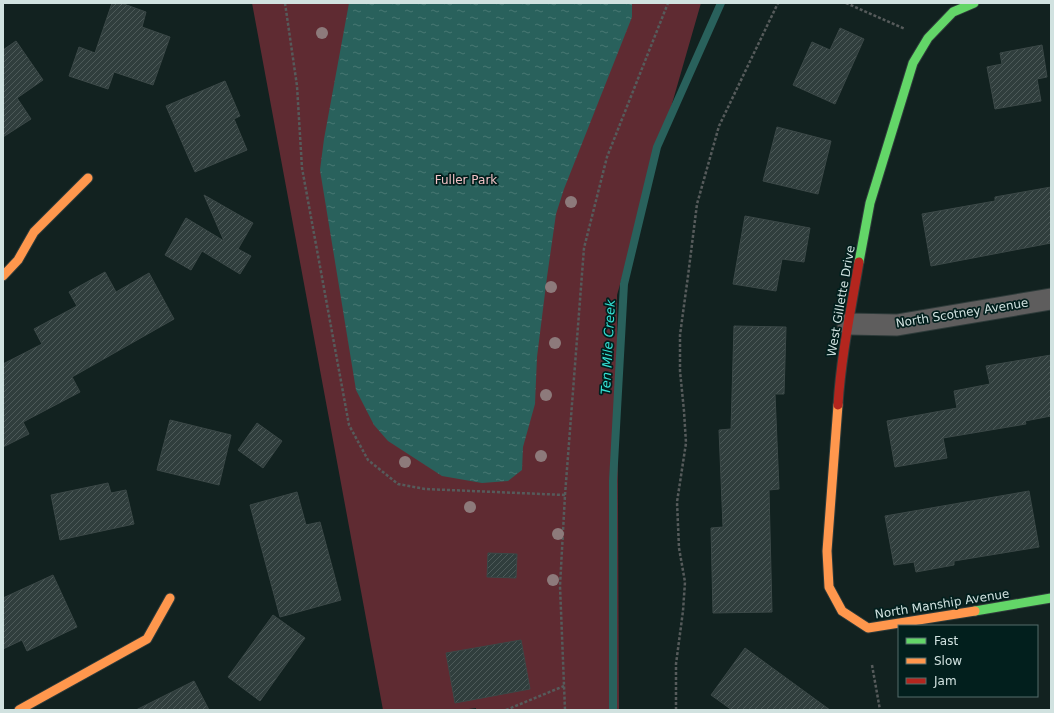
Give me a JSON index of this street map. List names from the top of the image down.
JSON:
{
  "streets": {
    "street": ["West Gillette Drive", "North Scotney Avenue", "North Manship Avenue"]
  },
  "crossings": [
    ["West Gillette Drive", "North Scotney Avenue"],
    ["West Gillette Drive", "North Manship Avenue"]
  ],
  "water": ["Ten Mile Creek"],
  "parks": ["Fuller Park"],
  "legend": ["Fast", "Slow", "Jam"]
}
